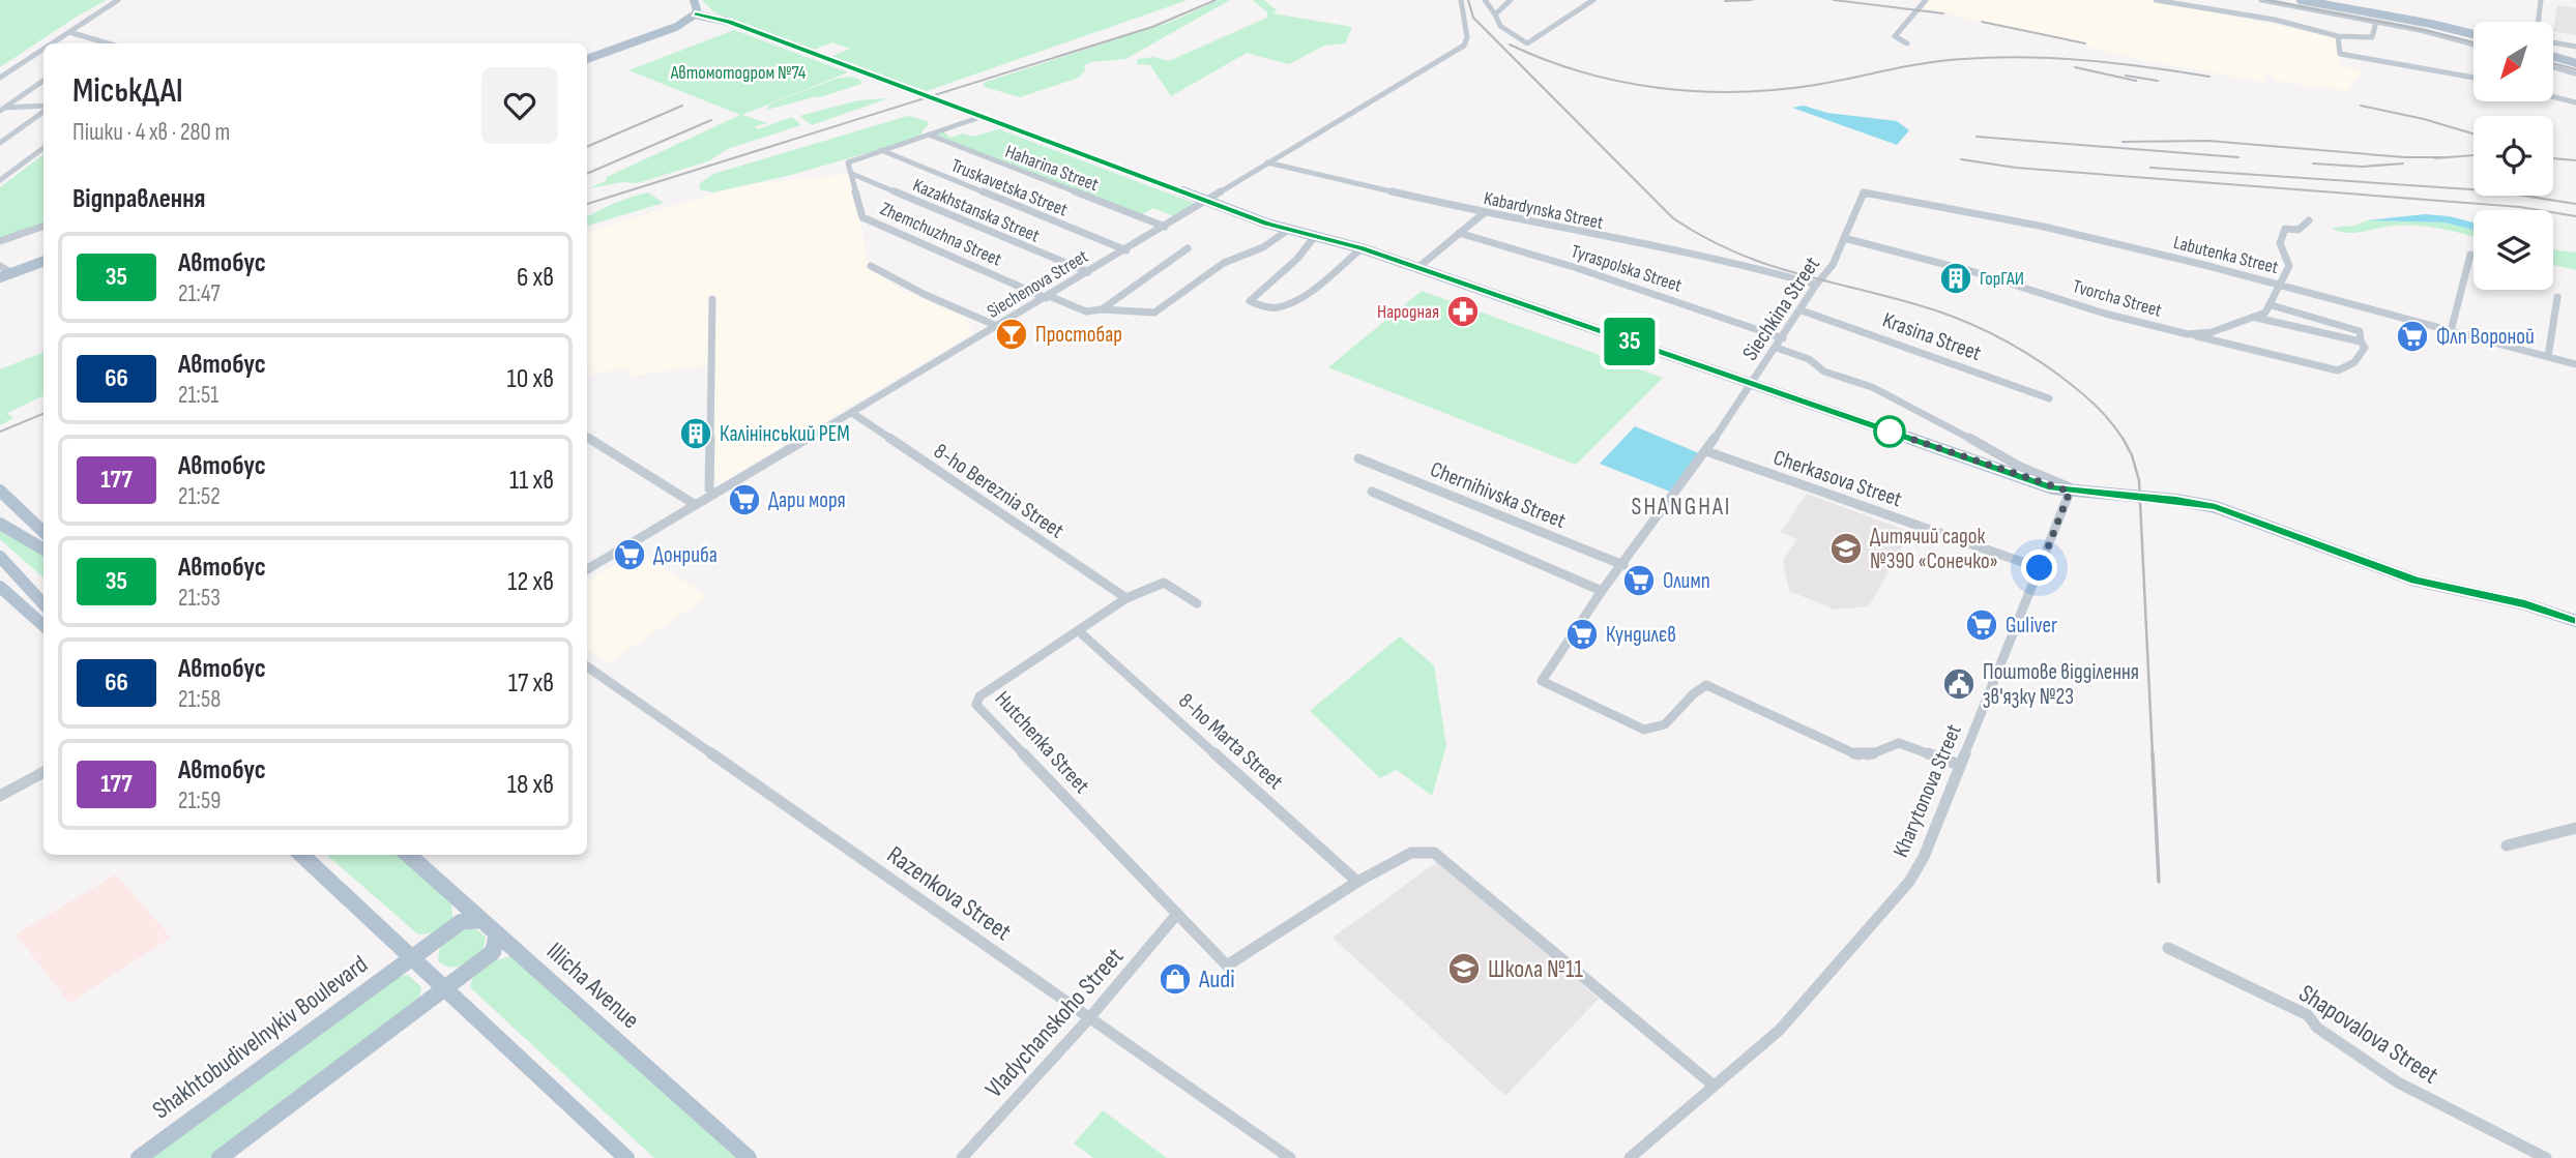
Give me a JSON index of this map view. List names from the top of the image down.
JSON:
{
  "streets": {
    "main road": ["Illicha Avenue", "Shakhtobudivelnykiv Boulevard"],
    "street": [
      "Haharina Street",
      "Truskavetska Street",
      "Kazakhstanska Street",
      "Kabardynska Street",
      "Zhemchuzhna Street",
      "Labutenka Street",
      "Tyraspolska Street",
      "Siechenova Street",
      "Tvorcha Street",
      "Siechkina Street",
      "Krasina Street",
      "Cherkasova Street",
      "8-ho Bereznia Street",
      "Chernihivska Street",
      "8-ho Marta Street",
      "Hutchenka Street",
      "Kharytonova Street",
      "Razenkova Street",
      "Vladychanskoho Street",
      "Shapovalova Street"
    ]
  },
  "crossings": [
    ["Haharina Street", "Siechenova Street"],
    ["Truskavetska Street", "Siechenova Street"],
    ["Kazakhstanska Street", "Zhemchuzhna Street"],
    ["Kazakhstanska Street", "Siechenova Street"],
    ["Kabardynska Street", "Siechenova Street"],
    ["Kabardynska Street", "Siechkina Street"],
    ["Zhemchuzhna Street", "Siechenova Street"],
    ["Labutenka Street", "Tvorcha Street"],
    ["Labutenka Street", "Siechkina Street"],
    ["Tyraspolska Street", "Siechkina Street"],
    ["Siechenova Street", "8-ho Bereznia Street"],
    ["Tvorcha Street", "Siechkina Street"],
    ["Siechkina Street", "Krasina Street"],
    ["Siechkina Street", "Cherkasova Street"],
    ["Siechkina Street", "Chernihivska Street"],
    ["Siechkina Street", "Kharytonova Street"],
    ["Cherkasova Street", "Kharytonova Street"],
    ["8-ho Bereznia Street", "Hutchenka Street"],
    ["8-ho Marta Street", "Hutchenka Street"],
    ["Hutchenka Street", "Vladychanskoho Street"],
    ["Razenkova Street", "Vladychanskoho Street"],
    ["Illicha Avenue", "Shakhtobudivelnykiv Boulevard"]
  ],
  "districts": ["SHANGHAI"],
  "parks": ["Автомотодром №74"],
  "places": {
    "building": ["ГорГАИ", "Калінінський РЕМ"],
    "pharmacy": ["Народная"],
    "bar": ["Простобар"],
    "supermarket": [
      "Флп Вороной",
      "Дари моря",
      "Донриба",
      "Олимп",
      "Guliver",
      "Кундилєв"
    ],
    "school or university": ["Дитячий садок №390 «Сонечко»", "Школа №11"],
    "public building": ["Поштове відділення зв'язку №23"],
    "shop": ["Audi"]
  },
  "lines": ["bus line 35"],
  "north": "bottom left",
  "page": {
    "on_map": "35",
    "heading": [
      ["МіськДАІ", "Пішки · 4 хв · 280 m"],
      "Відправлення"
    ],
    "list": [
      {
        "mark": "35",
        "name": "Автобус",
        "note": "21:47",
        "value": "6 хв"
      },
      {
        "mark": "66",
        "name": "Автобус",
        "note": "21:51",
        "value": "10 хв"
      },
      {
        "mark": "177",
        "name": "Автобус",
        "note": "21:52",
        "value": "11 хв"
      },
      {
        "mark": "35",
        "name": "Автобус",
        "note": "21:53",
        "value": "12 хв"
      },
      {
        "mark": "66",
        "name": "Автобус",
        "note": "21:58",
        "value": "17 хв"
      },
      {
        "mark": "177",
        "name": "Автобус",
        "note": "21:59",
        "value": "18 хв"
      }
    ]
  }
}
